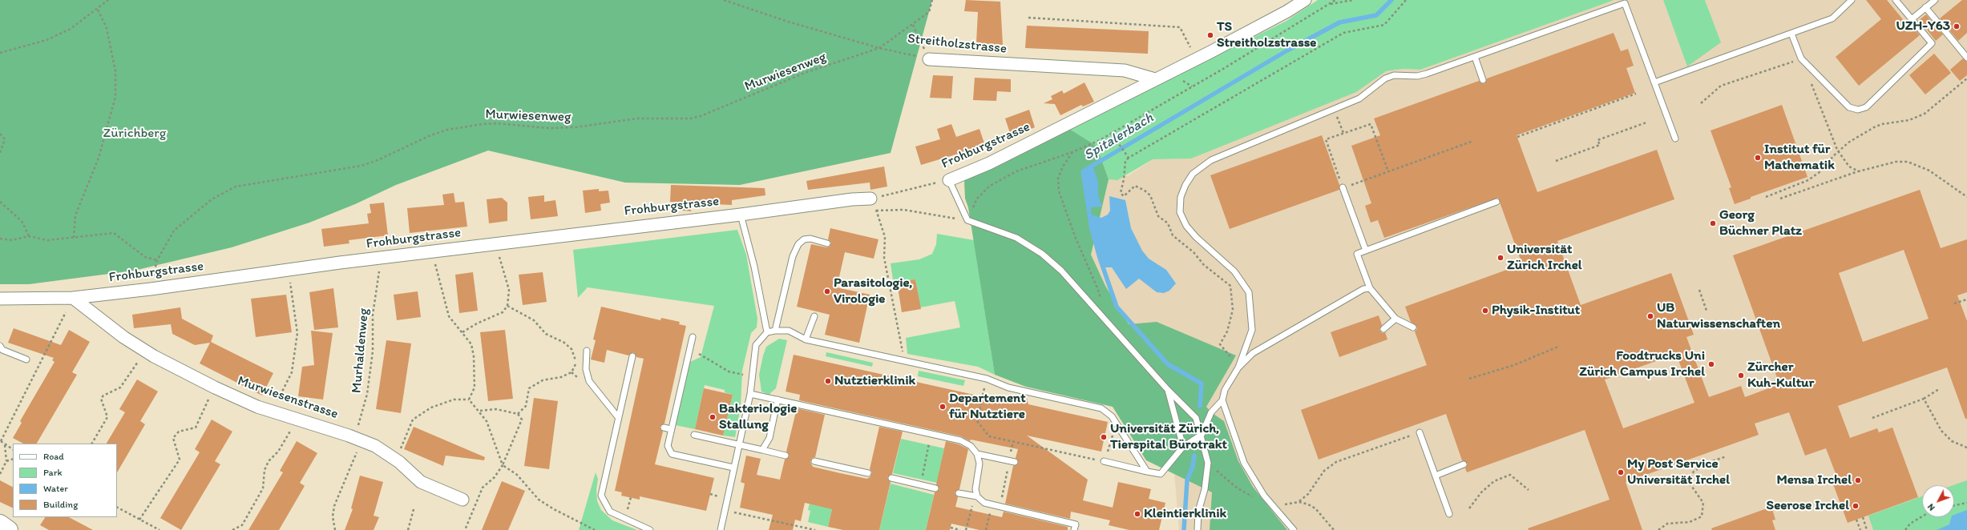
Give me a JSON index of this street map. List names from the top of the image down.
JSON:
{
  "streets": {
    "street": ["Streitholzstrasse", "Frohburgstrasse", "Murwiesenstrasse"],
    "path": ["Murwiesenweg", "Murhaldenweg"]
  },
  "crossings": [
    ["Streitholzstrasse", "Murwiesenweg"],
    ["Streitholzstrasse", "Frohburgstrasse"],
    ["Murwiesenweg", "Frohburgstrasse"],
    ["Frohburgstrasse", "Murwiesenstrasse"]
  ],
  "water": ["Spitalerbach"],
  "parks": ["Zürichberg"],
  "places": [
    "UZH-Y63",
    "TS Streitholzstrasse",
    "Institut für Mathematik",
    "Georg Büchner Platz",
    "Universität Zürich Irchel",
    "Parasitologie, Virologie",
    "Physik-Institut",
    "UB Naturwissenschaften",
    "Foodtrucks Uni Zürich Campus Irchel",
    "Zürcher Kuh-Kultur",
    "Nutztierklinik",
    "Departement für Nutztiere",
    "Bakteriologie Stallung",
    "Universität Zürich, Tierspital Bürotrakt",
    "My Post Service Universität Irchel",
    "Mensa Irchel",
    "Seerose Irchel",
    "Kleintierklinik"
  ],
  "legend": [
    "Road",
    "Park",
    "Water",
    "Building"
  ],
  "north": "bottom left"
}
